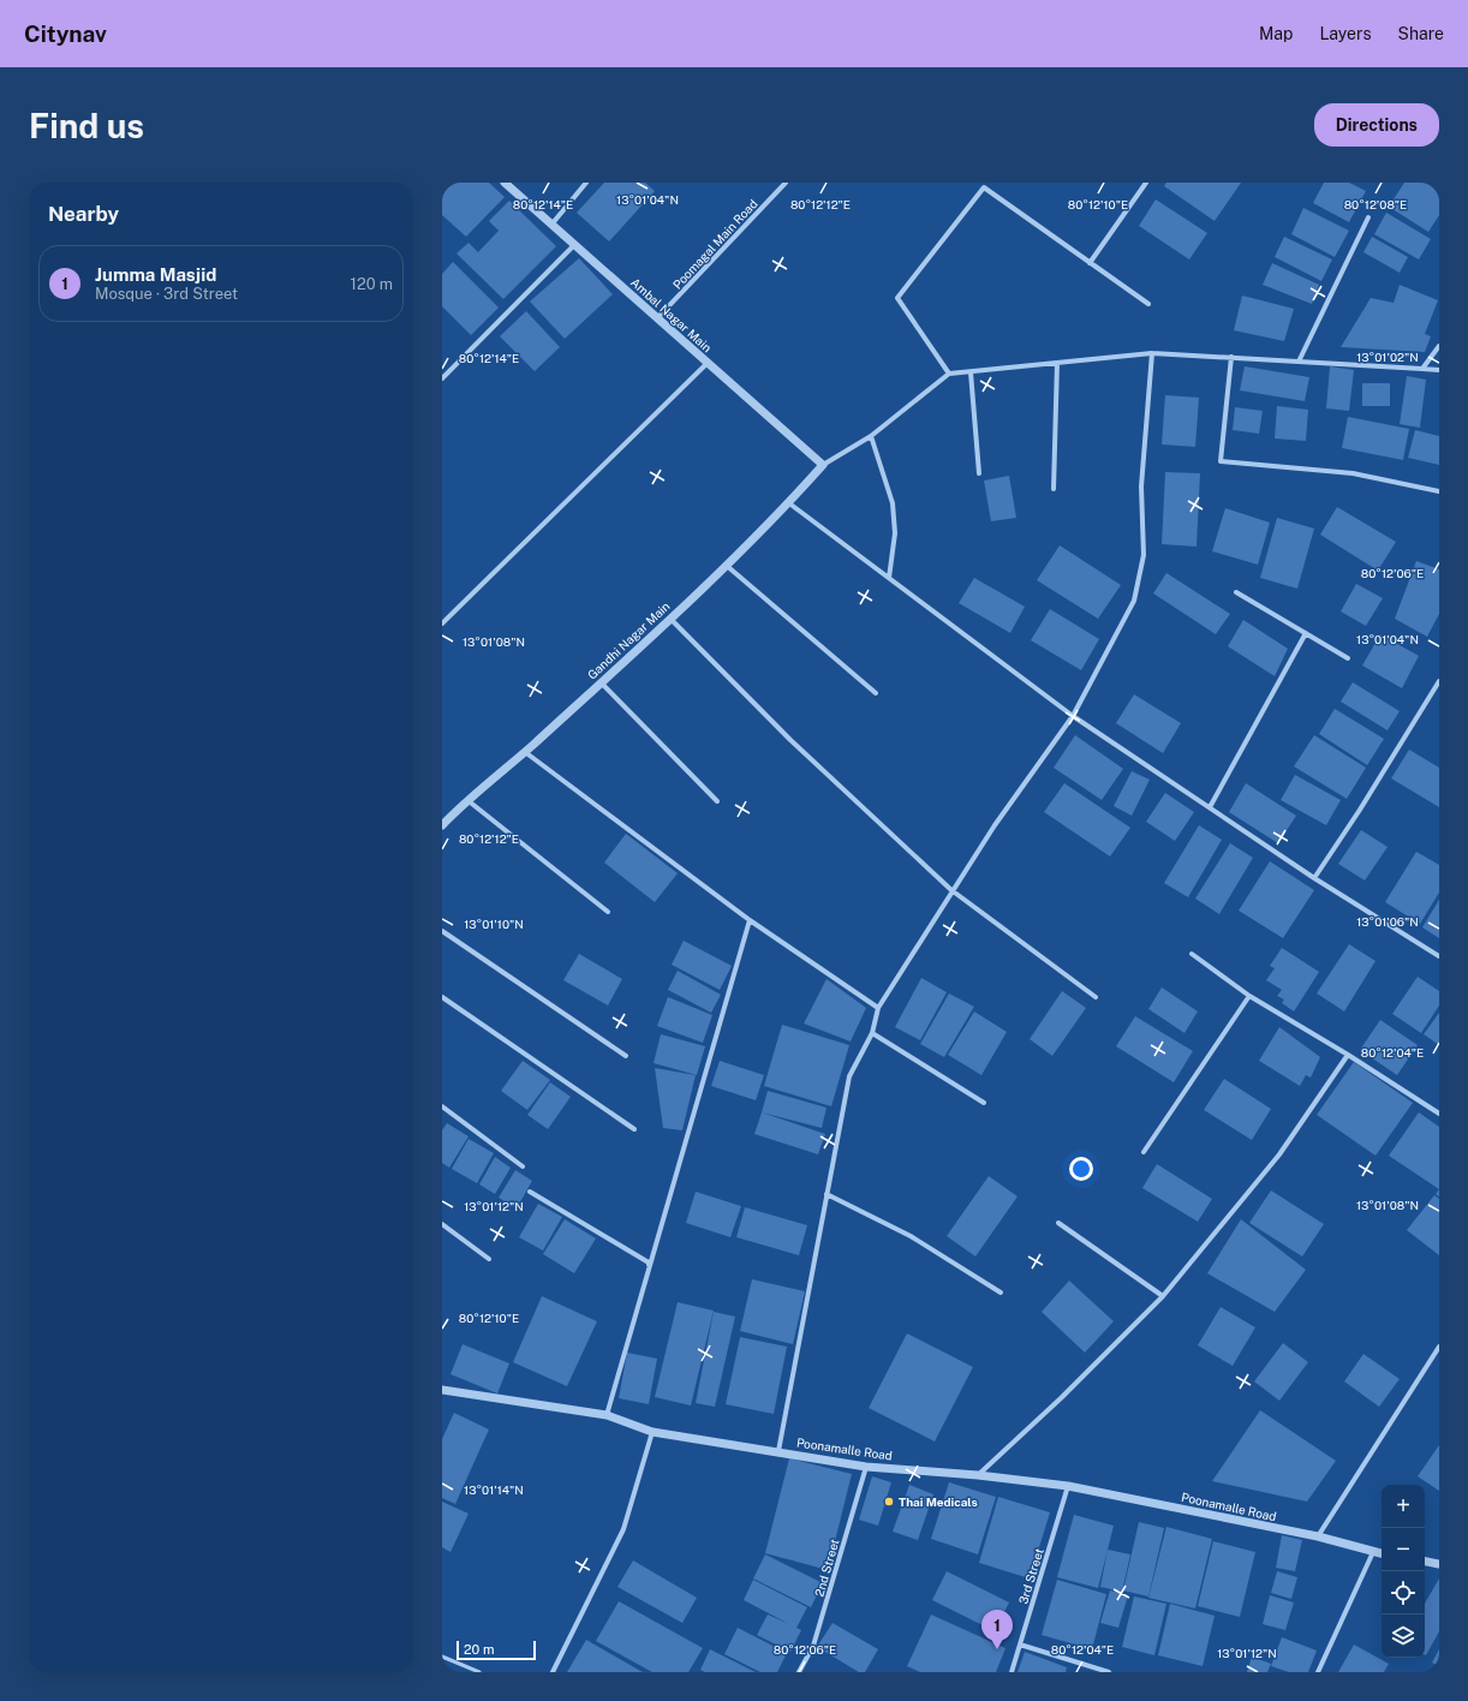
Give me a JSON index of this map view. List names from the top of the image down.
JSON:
{
  "streets": {
    "street": [
      "Poomagal Main Road",
      "Ambal Nagar Main",
      "Gandhi Nagar Main",
      "Poonamalle Road",
      "2nd Street",
      "3rd Street"
    ]
  },
  "crossings": [
    ["Poomagal Main Road", "Ambal Nagar Main"],
    ["Ambal Nagar Main", "Gandhi Nagar Main"],
    ["Poonamalle Road", "2nd Street"],
    ["Poonamalle Road", "3rd Street"]
  ],
  "places": ["Thai Medicals"],
  "scale_bar": "20 m",
  "page": {
    "header": "Citynav",
    "nav": ["Map", "Layers", "Share"],
    "buttons": "Directions",
    "title": "Find us",
    "heading": "Nearby",
    "list": [
      {
        "mark": "1",
        "name": "Jumma Masjid",
        "note": "Mosque · 3rd Street",
        "value": "120 m"
      }
    ],
    "map_buttons": ["+", "−"],
    "pins": "1",
    "scale": "20 m"
  },
  "coordinates": [
    "13°01'04\"N",
    "80°12'14\"E",
    "80°12'12\"E",
    "80°12'08\"E",
    "80°12'10\"E",
    "13°01'02\"N",
    "80°12'06\"E",
    "13°01'08\"N",
    "13°01'06\"N",
    "13°01'10\"N",
    "80°12'04\"E",
    "13°01'12\"N",
    "13°01'14\"N"
  ]
}
